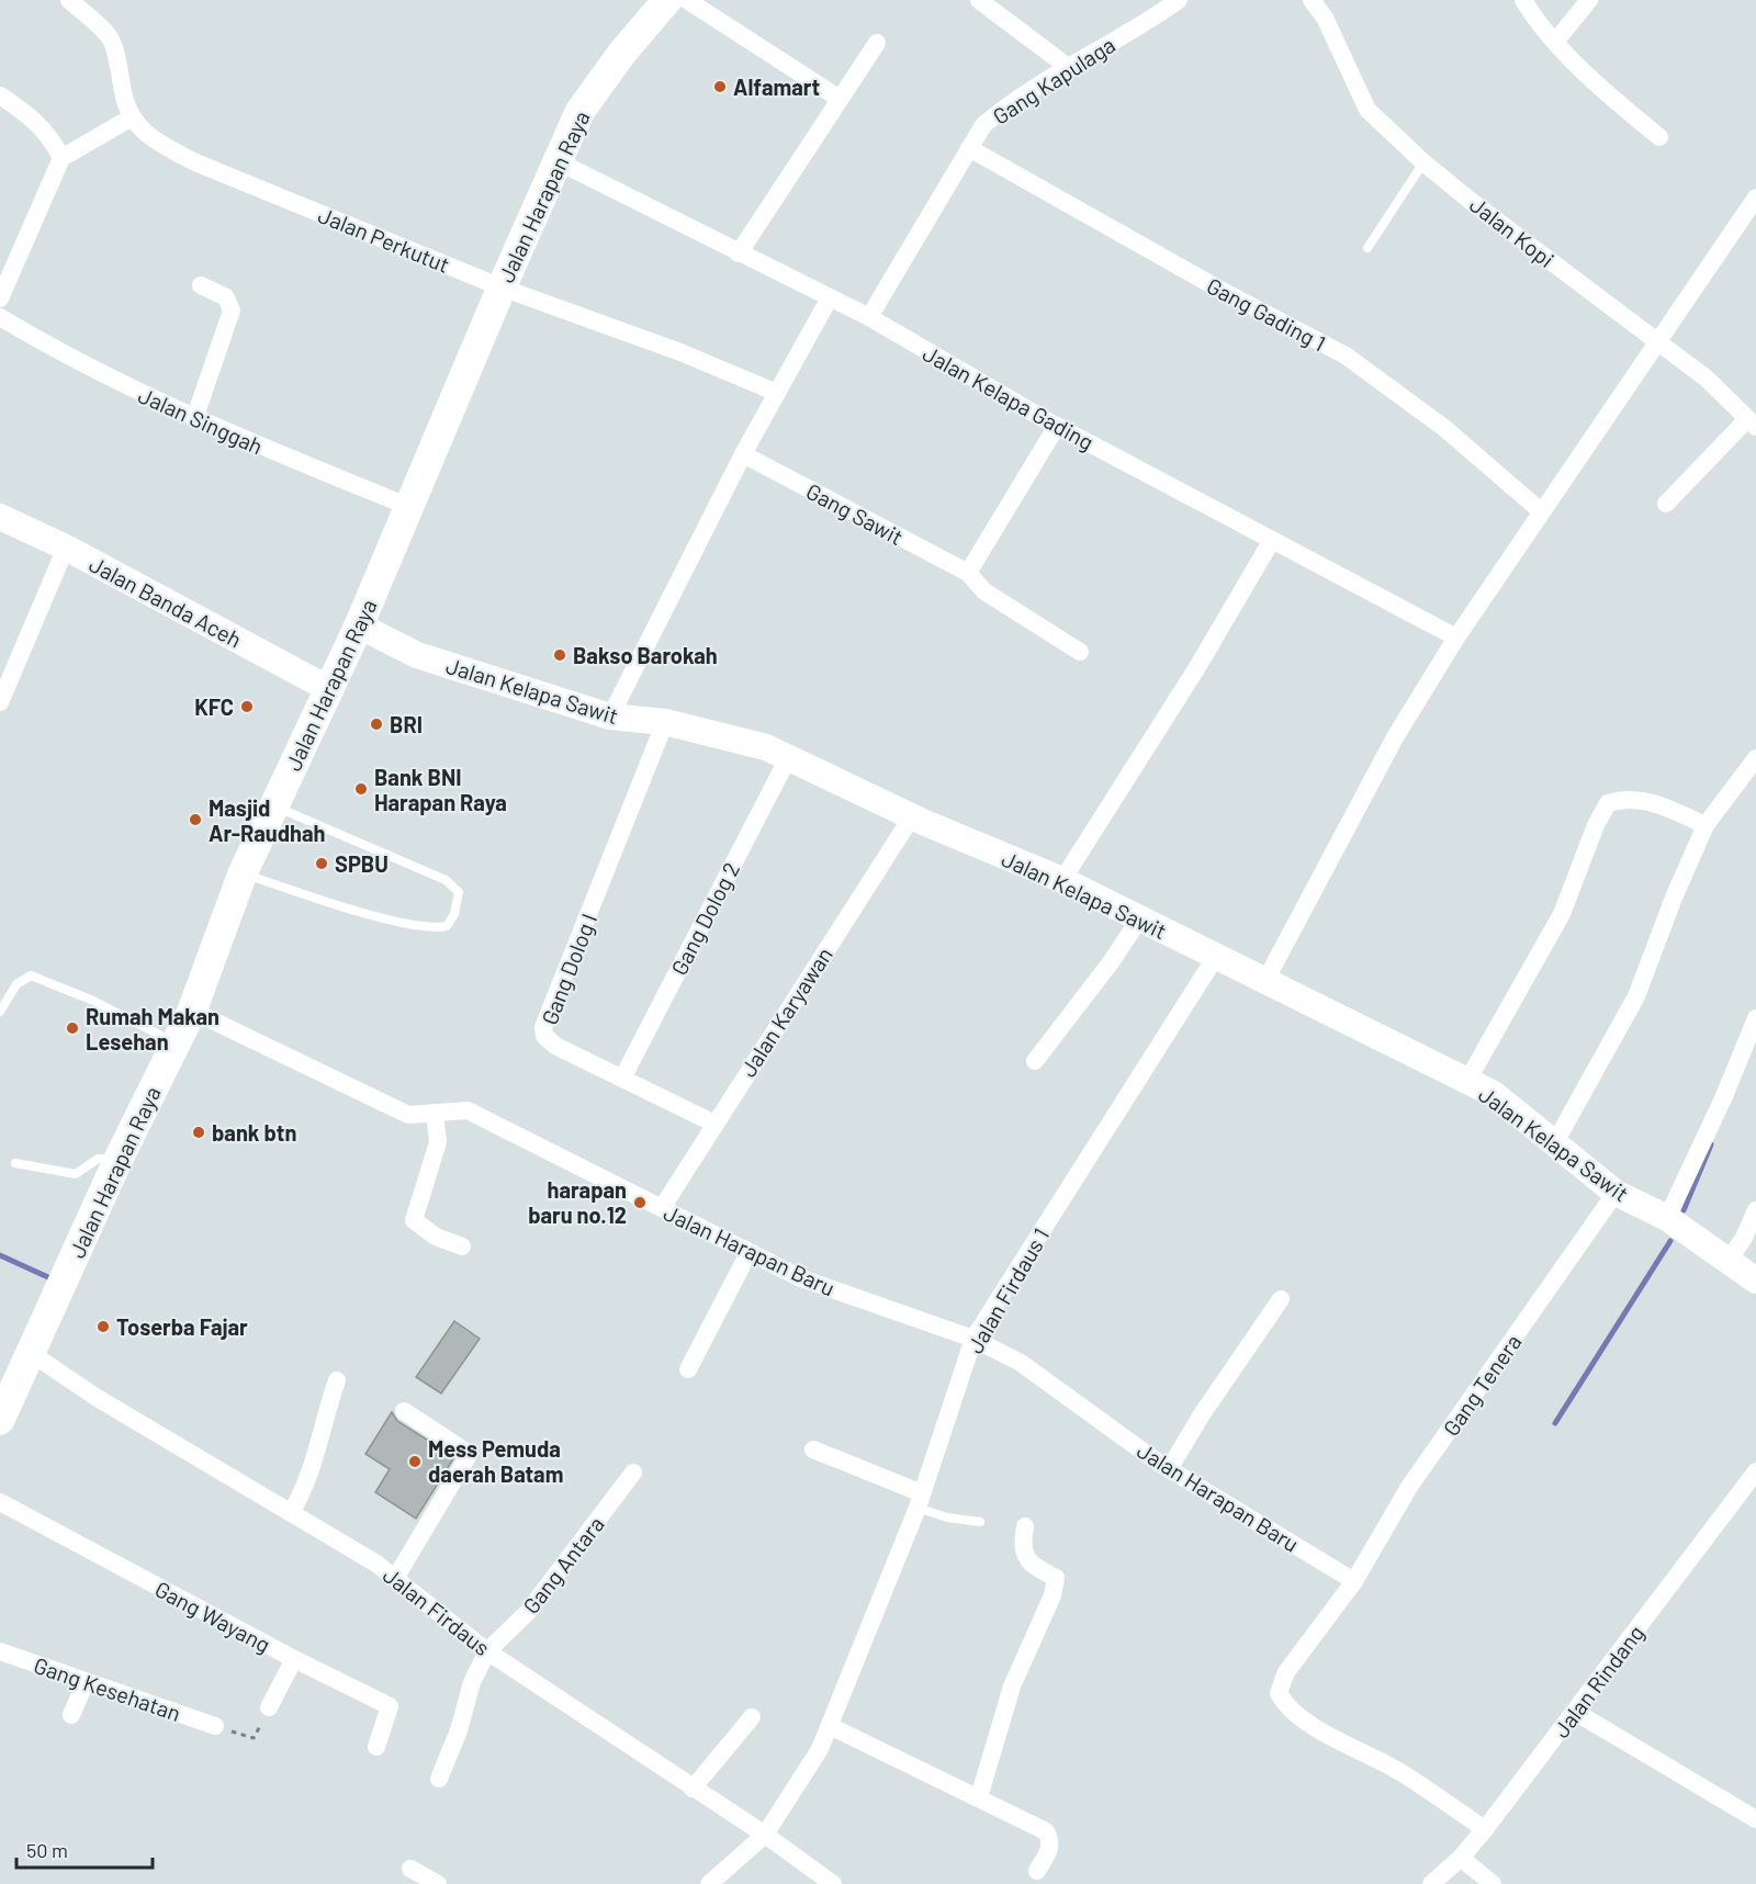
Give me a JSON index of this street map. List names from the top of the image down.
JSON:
{
  "streets": {
    "main road": ["Jalan Harapan Raya", "Jalan Banda Aceh", "Jalan Kelapa Sawit"],
    "street": [
      "Gang Kapulaga",
      "Jalan Kopi",
      "Jalan Perkutut",
      "Gang Gading 1",
      "Jalan Kelapa Gading",
      "Jalan Singgah",
      "Gang Sawit",
      "Gang Dolog 2",
      "Gang Dolog I",
      "Jalan Karyawan",
      "Jalan Harapan Baru",
      "Jalan Firdaus 1",
      "Gang Tenera",
      "Gang Antara",
      "Jalan Firdaus",
      "Gang Wayang",
      "Jalan Rindang",
      "Gang Kesehatan"
    ]
  },
  "crossings": [
    ["Gang Kapulaga", "Gang Gading 1"],
    ["Gang Kapulaga", "Jalan Kelapa Gading"],
    ["Jalan Harapan Raya", "Jalan Perkutut"],
    ["Jalan Harapan Raya", "Jalan Kelapa Gading"],
    ["Jalan Harapan Raya", "Jalan Singgah"],
    ["Jalan Harapan Raya", "Jalan Banda Aceh"],
    ["Jalan Harapan Raya", "Jalan Kelapa Sawit"],
    ["Jalan Harapan Raya", "Jalan Harapan Baru"],
    ["Jalan Harapan Raya", "Jalan Firdaus"],
    ["Jalan Kelapa Sawit", "Gang Dolog 2"],
    ["Jalan Kelapa Sawit", "Gang Dolog I"],
    ["Jalan Kelapa Sawit", "Jalan Karyawan"],
    ["Jalan Kelapa Sawit", "Jalan Firdaus 1"],
    ["Jalan Kelapa Sawit", "Gang Tenera"],
    ["Gang Dolog 2", "Gang Dolog I"],
    ["Gang Dolog I", "Jalan Karyawan"],
    ["Jalan Karyawan", "Jalan Harapan Baru"],
    ["Jalan Harapan Baru", "Jalan Firdaus 1"],
    ["Jalan Harapan Baru", "Gang Tenera"],
    ["Jalan Firdaus 1", "Jalan Firdaus"],
    ["Gang Tenera", "Jalan Rindang"],
    ["Gang Antara", "Jalan Firdaus"]
  ],
  "places": [
    "Alfamart",
    "Bakso Barokah",
    "KFC",
    "BRI",
    "Bank BNI Harapan Raya",
    "Masjid Ar-Raudhah",
    "SPBU",
    "Rumah Makan Lesehan",
    "bank btn",
    "harapan baru no.12",
    "Toserba Fajar",
    "Mess Pemuda daerah Batam"
  ],
  "scale_bar": "50 m"
}
